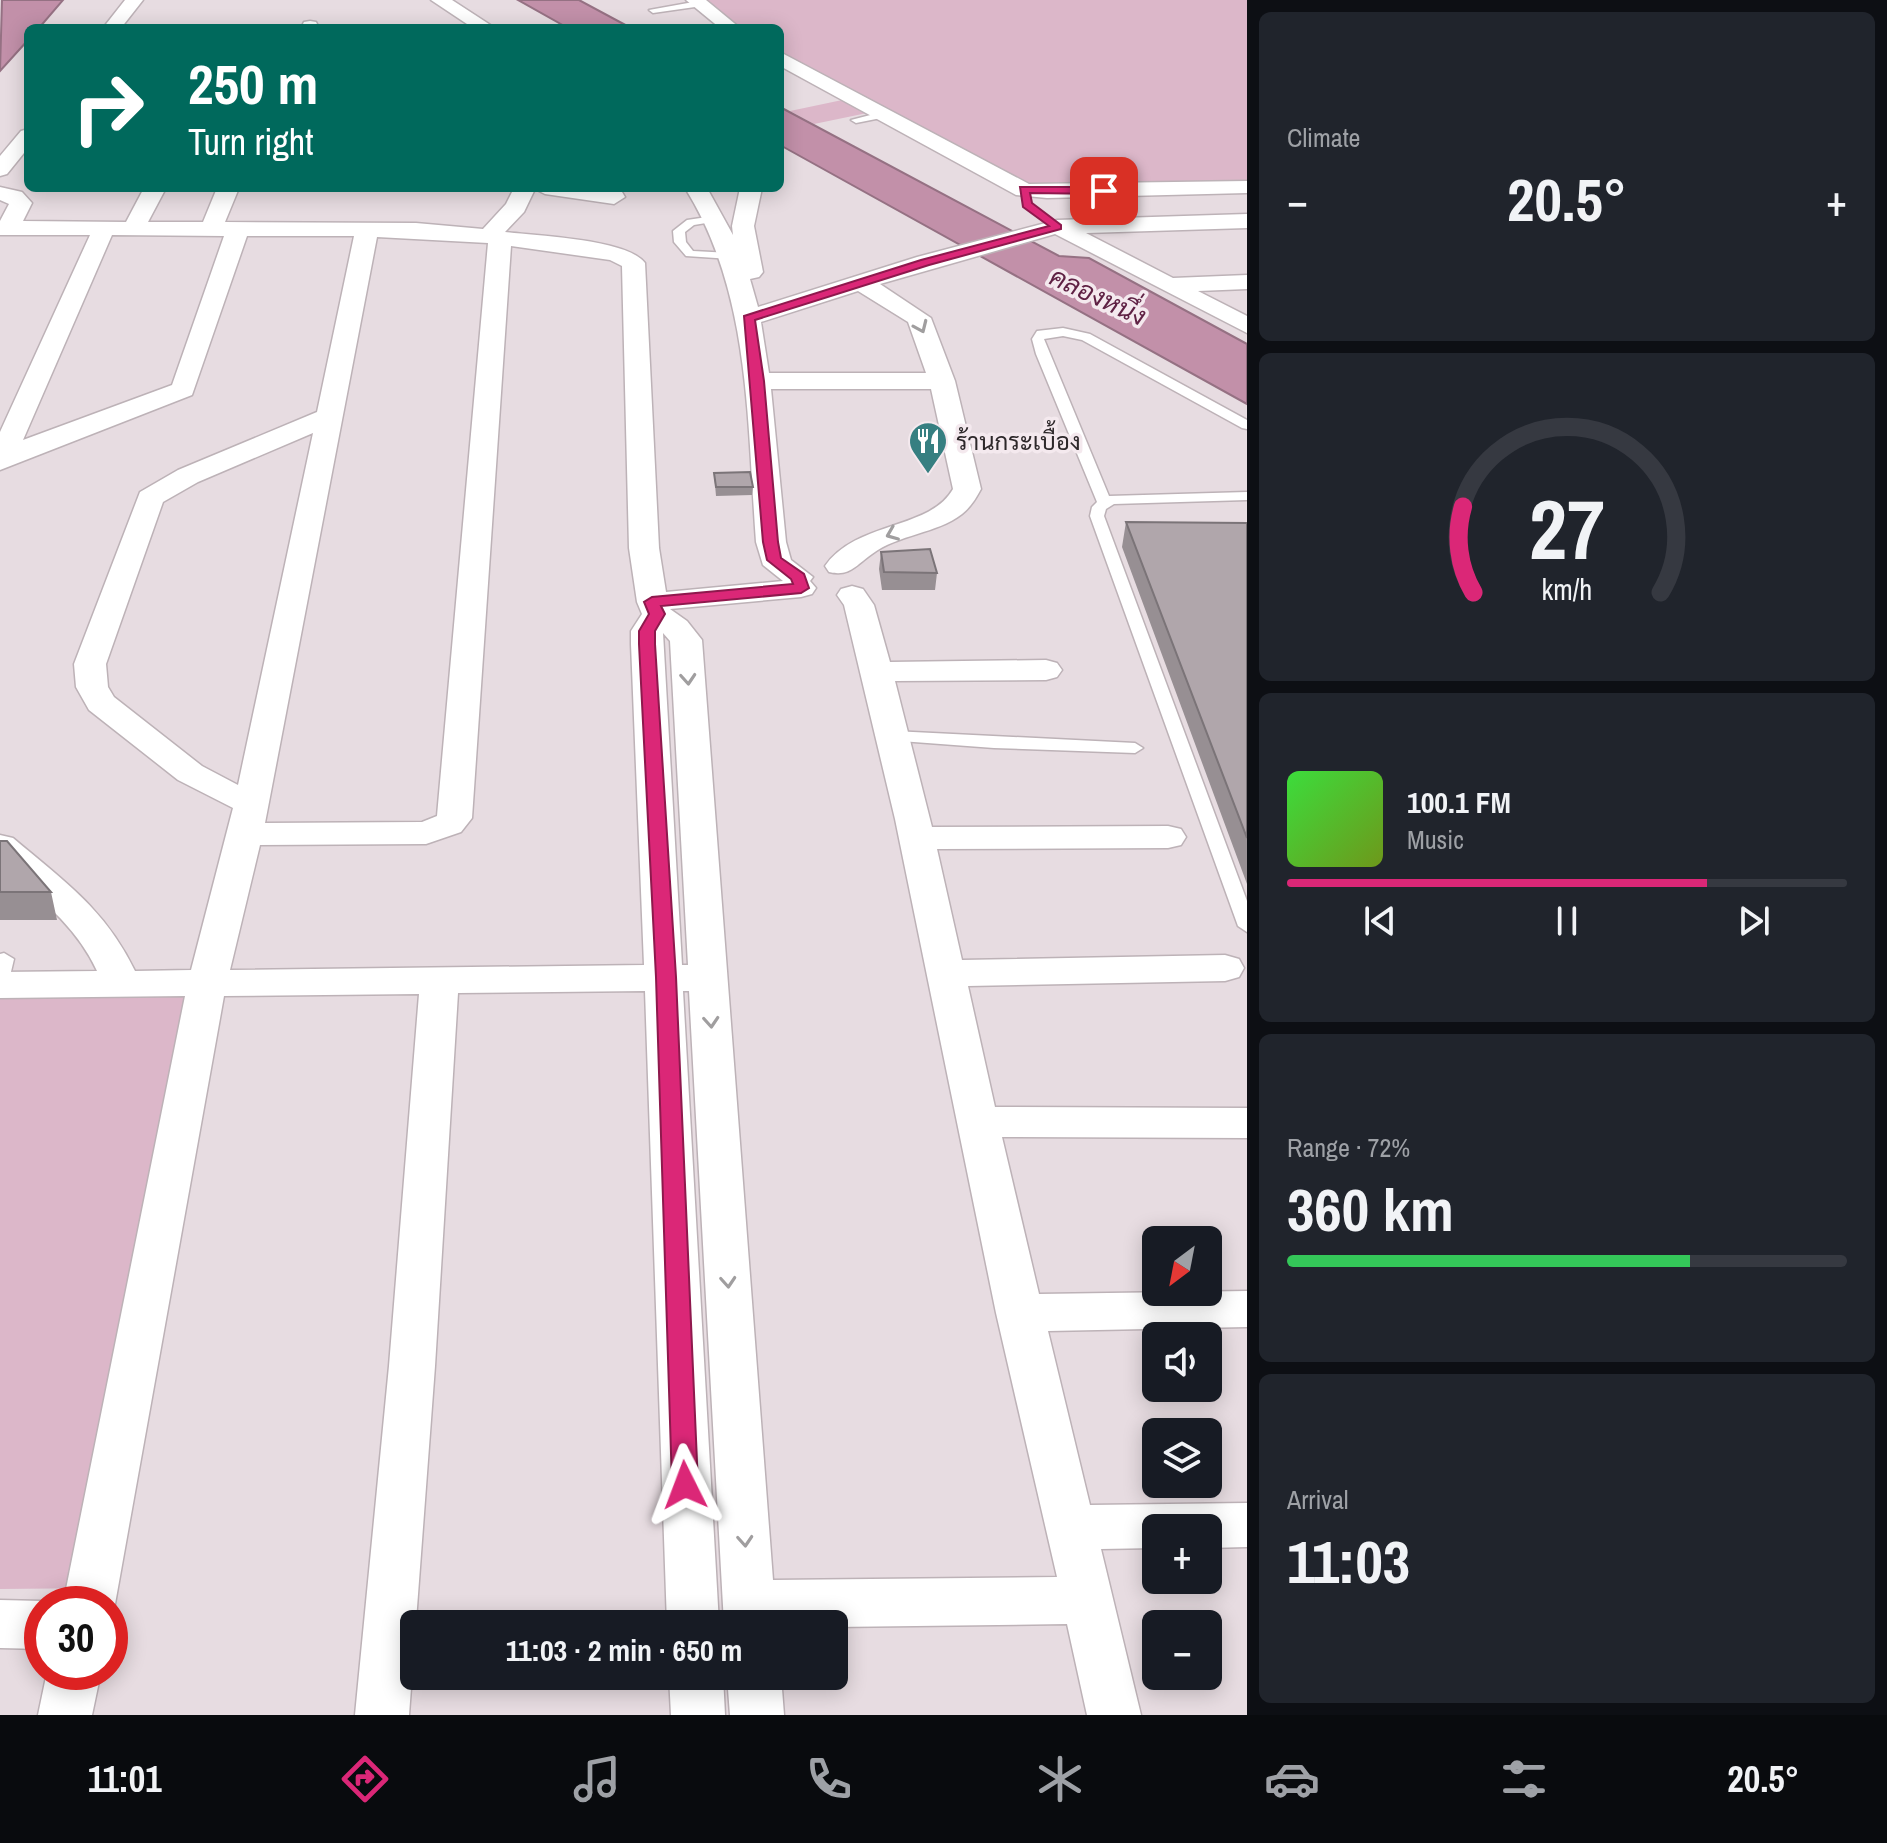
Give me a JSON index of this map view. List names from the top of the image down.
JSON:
{
  "water": ["คลองหนึ่ง"],
  "places": {
    "restaurant": ["ร้านกระเบื้อง"]
  },
  "north": "bottom left",
  "page": {
    "tile": [
      "Climate",
      ["Range · 72%", "360 km"],
      ["Arrival", "11:03"]
    ],
    "turn": ["250 m", "Turn right"],
    "heat": ["−", "20.5°", "+"],
    "song": ["100.1 FM", "Music"],
    "map_buttons": ["+", "−"],
    "limit": "30",
    "trip": "11:03 · 2 min · 650 m",
    "tabs": ["11:01", "20.5°"],
    "gauge": ["27", "km/h"]
  }
}
